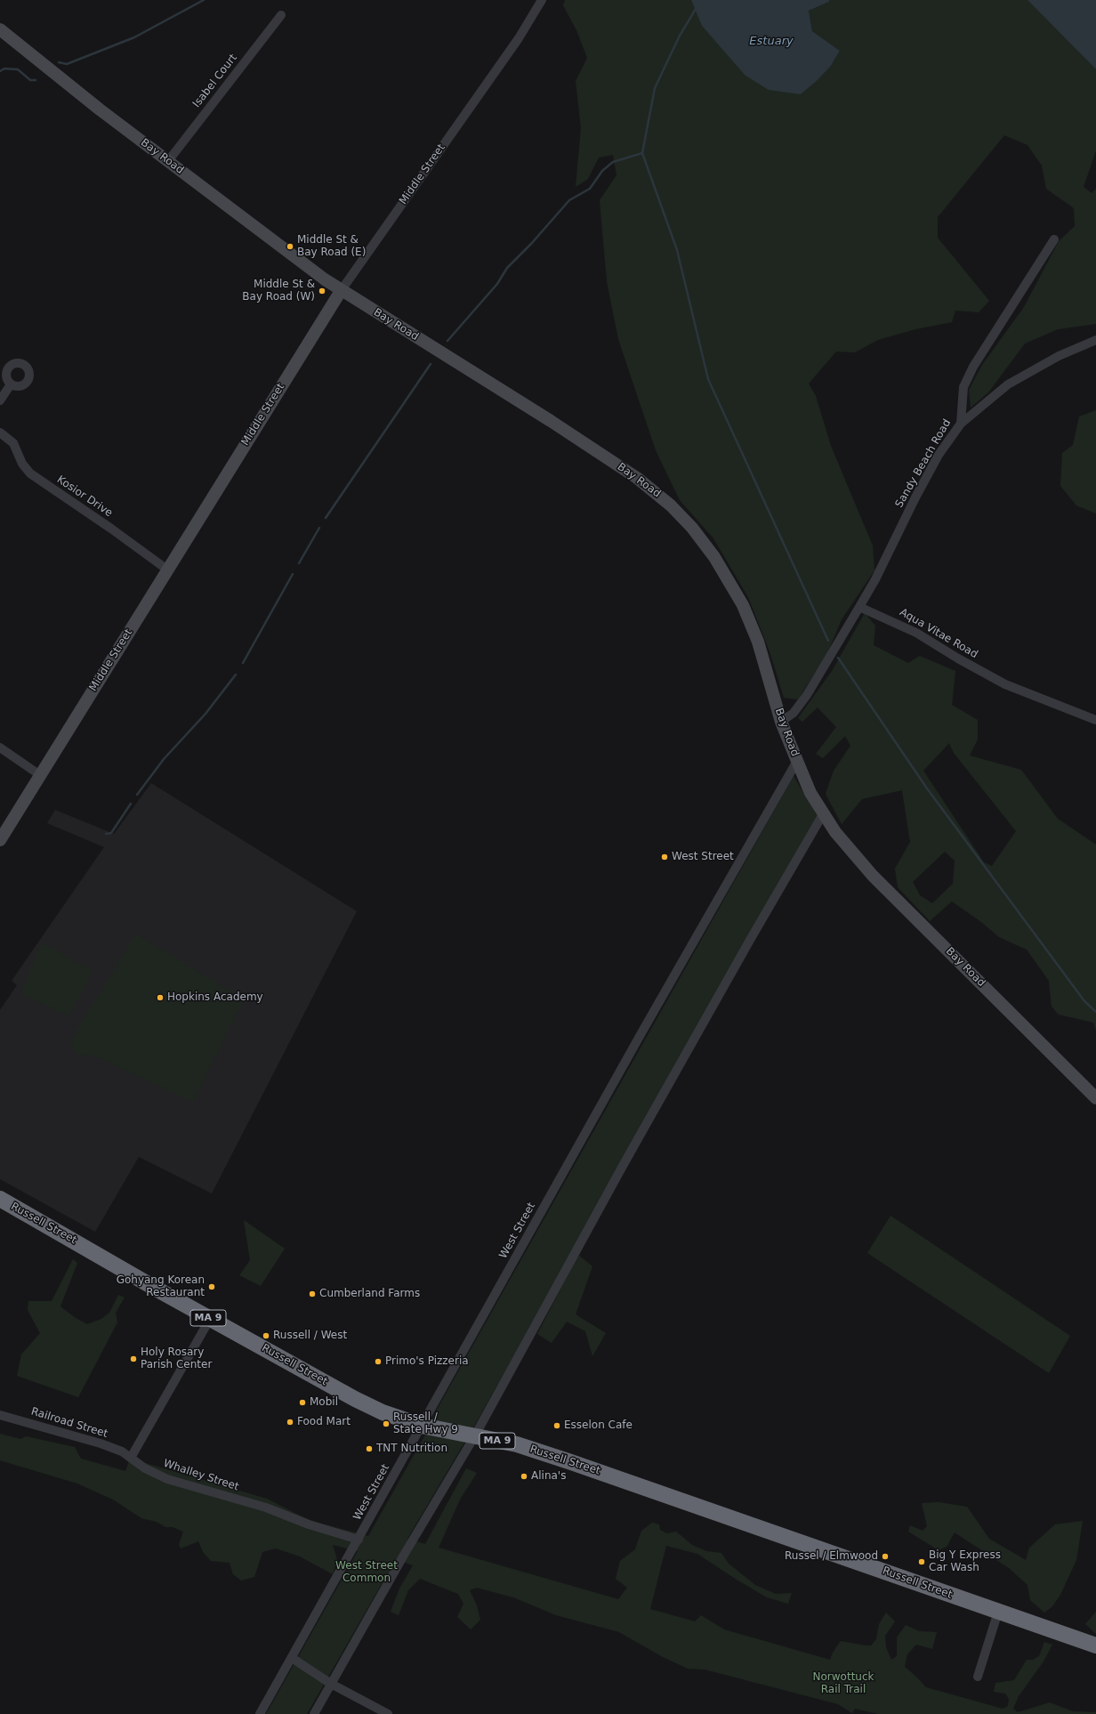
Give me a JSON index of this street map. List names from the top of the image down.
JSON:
{
  "streets": {
    "highway": ["Russell Street", "MA 9"],
    "main road": ["Bay Road", "Middle Street"],
    "street": [
      "Isabel Court",
      "Sandy Beach Road",
      "Kosior Drive",
      "Aqua Vitae Road",
      "West Street",
      "Railroad Street",
      "Whalley Street"
    ]
  },
  "crossings": [
    ["Isabel Court", "Bay Road"],
    ["Bay Road", "Middle Street"],
    ["Bay Road", "West Street"],
    ["Middle Street", "Kosior Drive"],
    ["Sandy Beach Road", "Aqua Vitae Road"],
    ["Russell Street", "West Street"],
    ["West Street", "Whalley Street"],
    ["Railroad Street", "Whalley Street"]
  ],
  "water": ["Estuary"],
  "parks": ["West Street Common", "Norwottuck Rail Trail"],
  "places": [
    "Middle St & Bay Road (E)",
    "Middle St & Bay Road (W)",
    "West Street",
    "Hopkins Academy",
    "Gohyang Korean Restaurant",
    "Cumberland Farms",
    "Russell / West",
    "Holy Rosary Parish Center",
    "Primo's Pizzeria",
    "Mobil",
    "Food Mart",
    "Russell / State Hwy 9",
    "Esselon Cafe",
    "TNT Nutrition",
    "Alina's",
    "Russel / Elmwood",
    "Big Y Express Car Wash"
  ]
}
